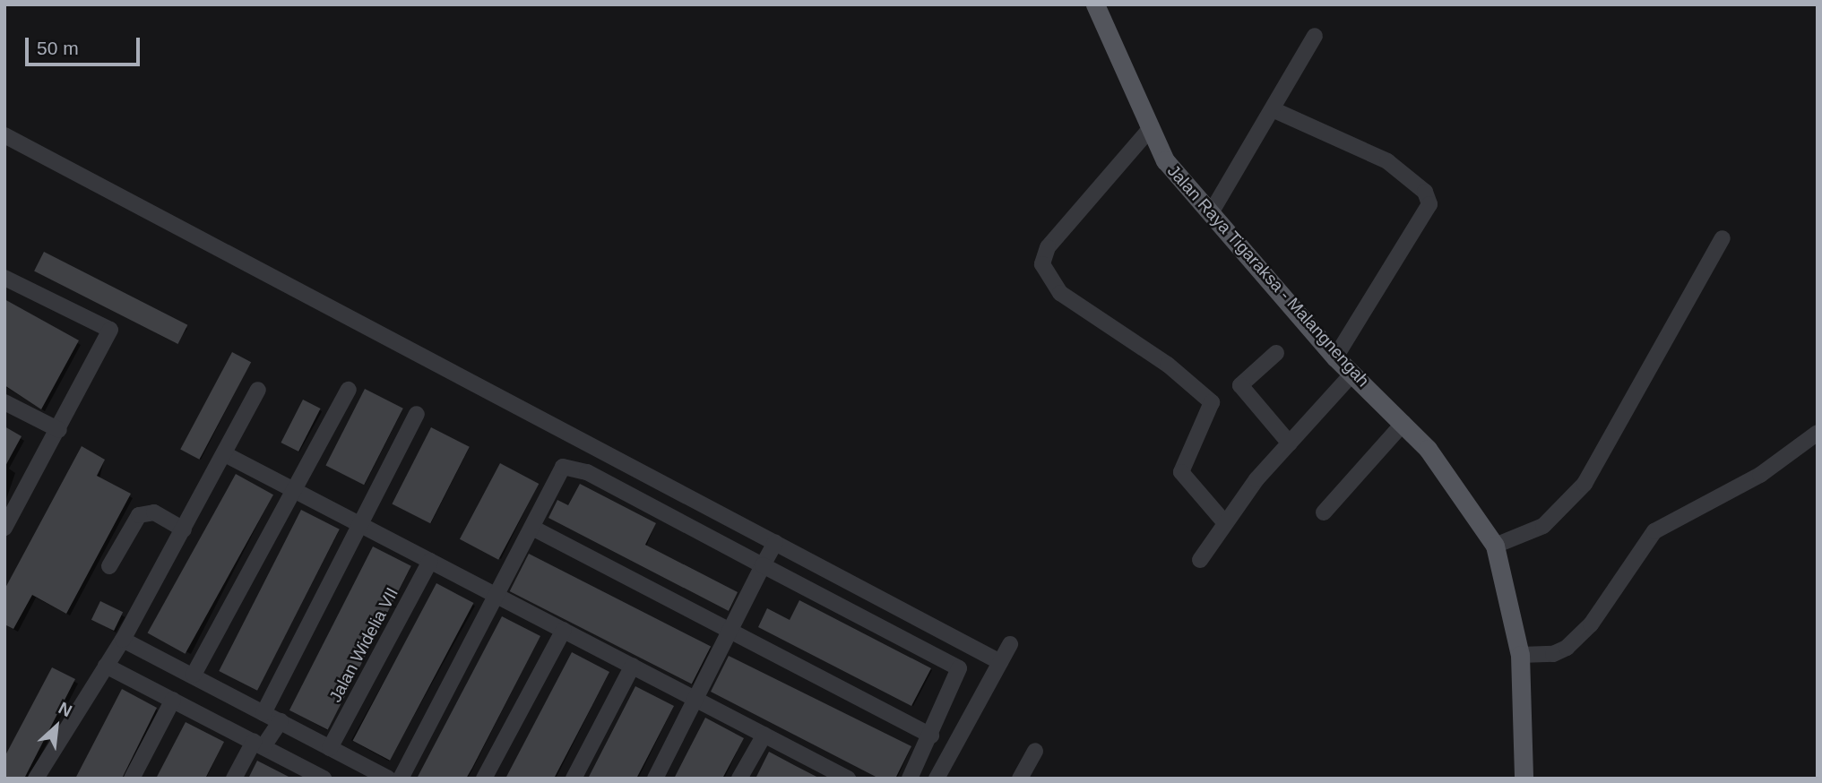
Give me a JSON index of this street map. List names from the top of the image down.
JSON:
{
  "streets": {
    "main road": ["Jalan Raya Tigaraksa - Malangnengah"],
    "street": ["Jalan Widelia VII"]
  },
  "scale_bar": "50 m",
  "north": "top right"
}
